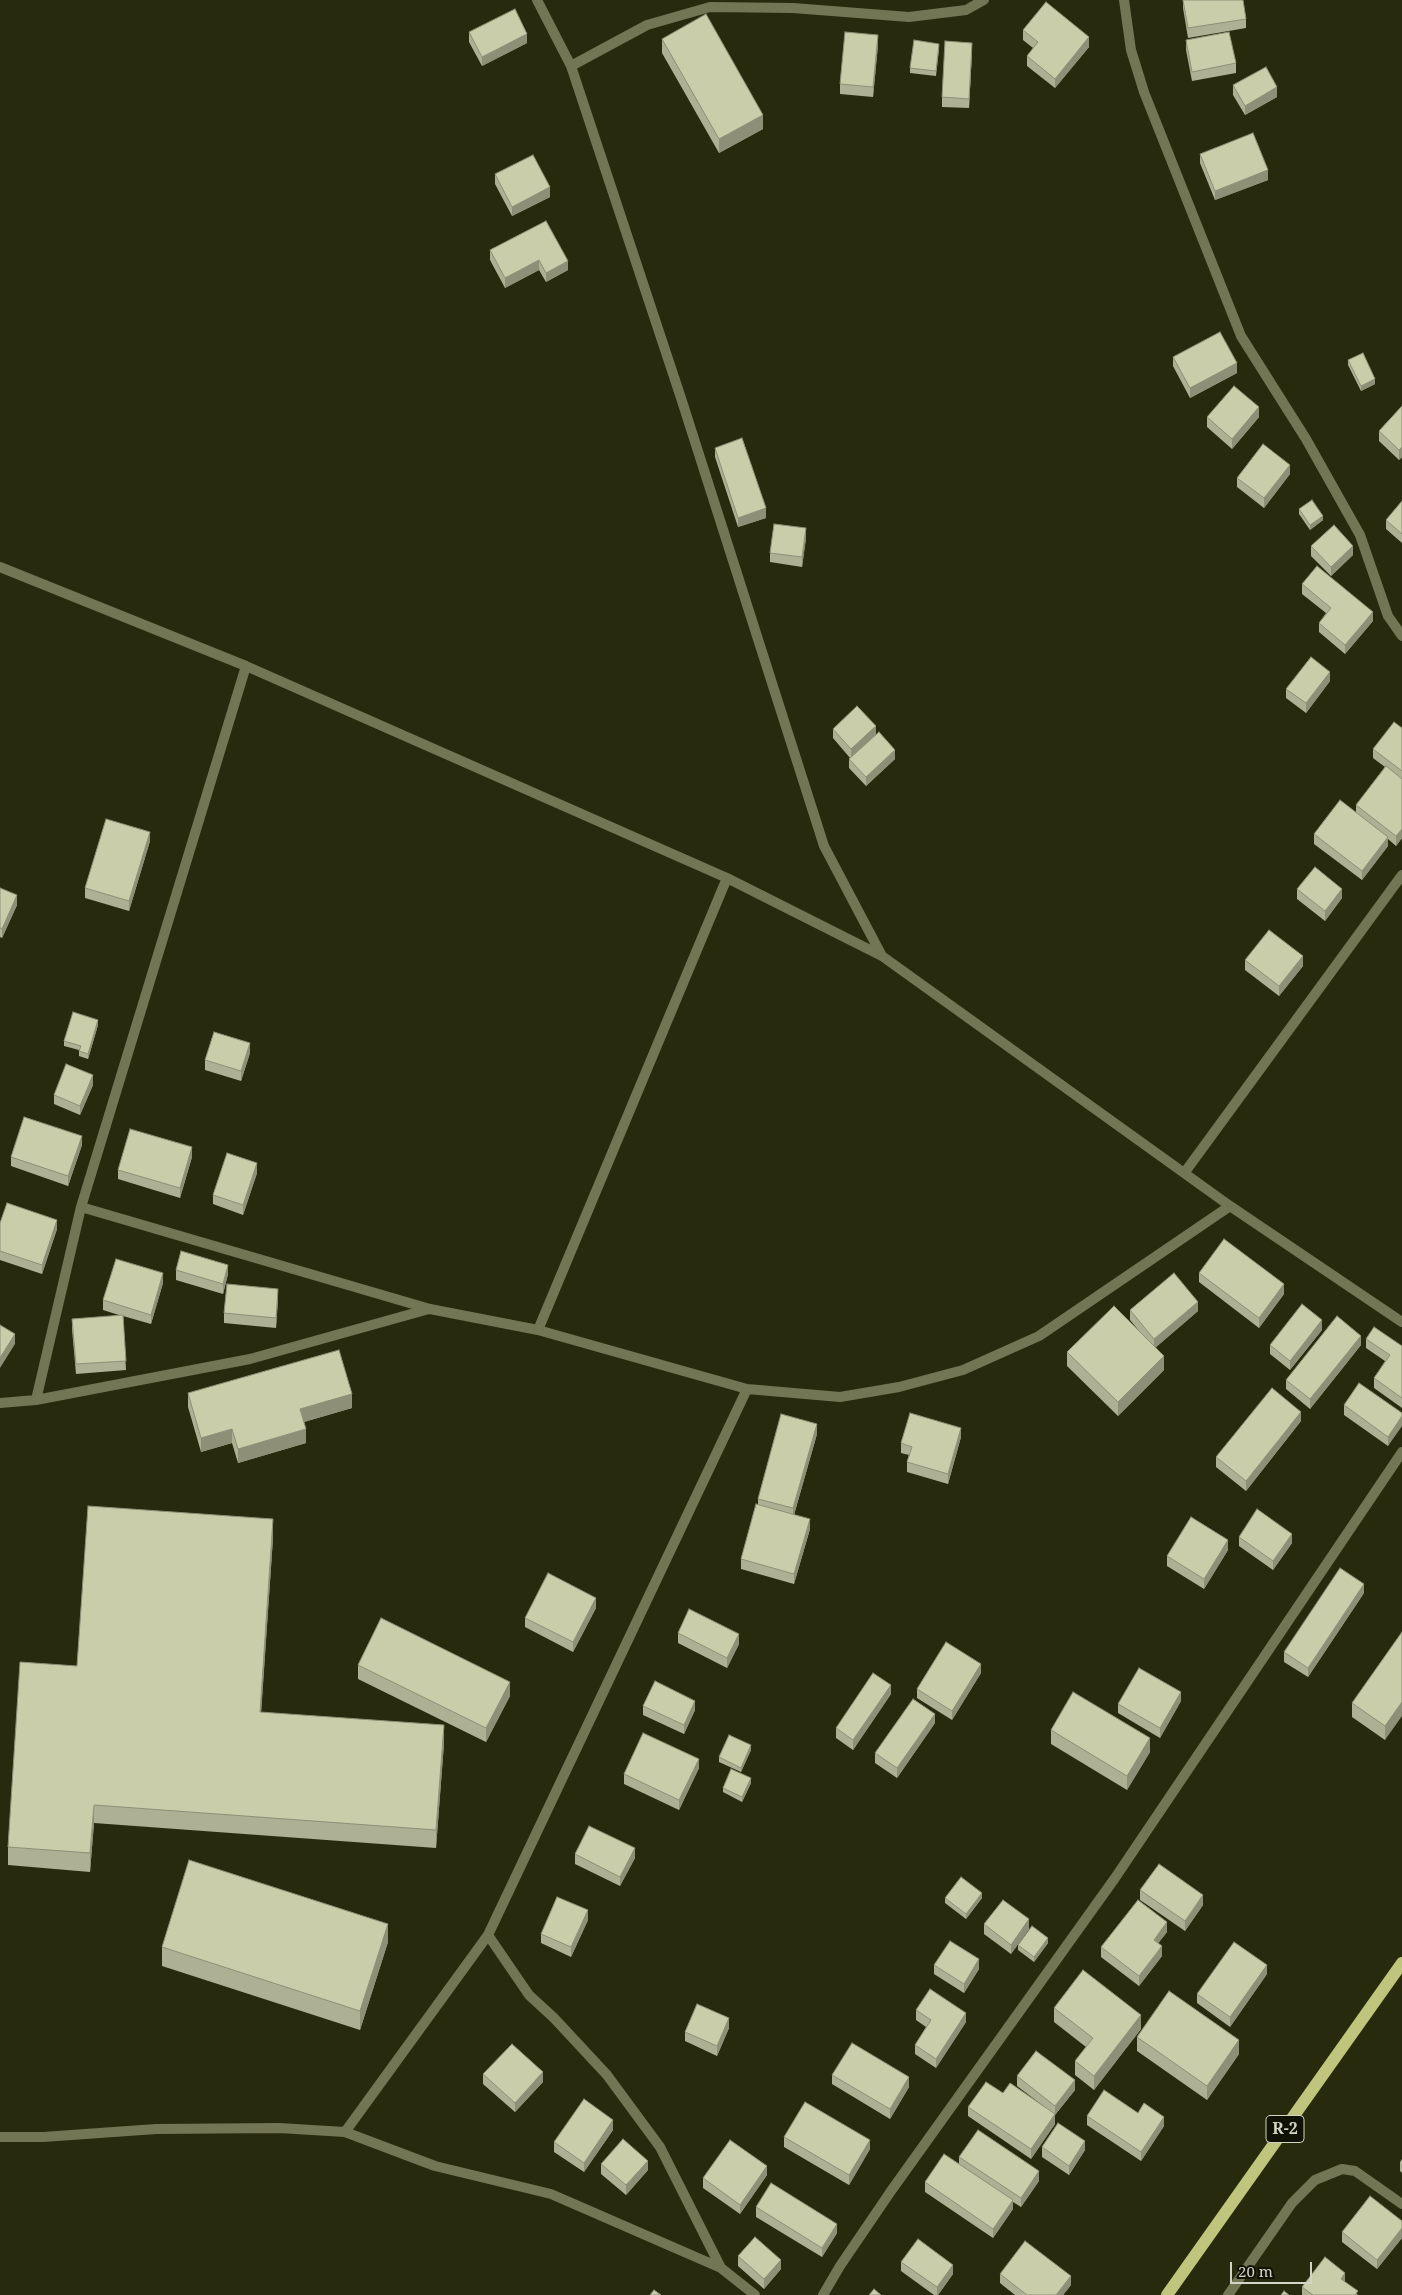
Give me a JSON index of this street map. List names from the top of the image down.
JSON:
{
  "streets": {
    "main road": ["R-2"]
  },
  "scale_bar": "20 m"
}
